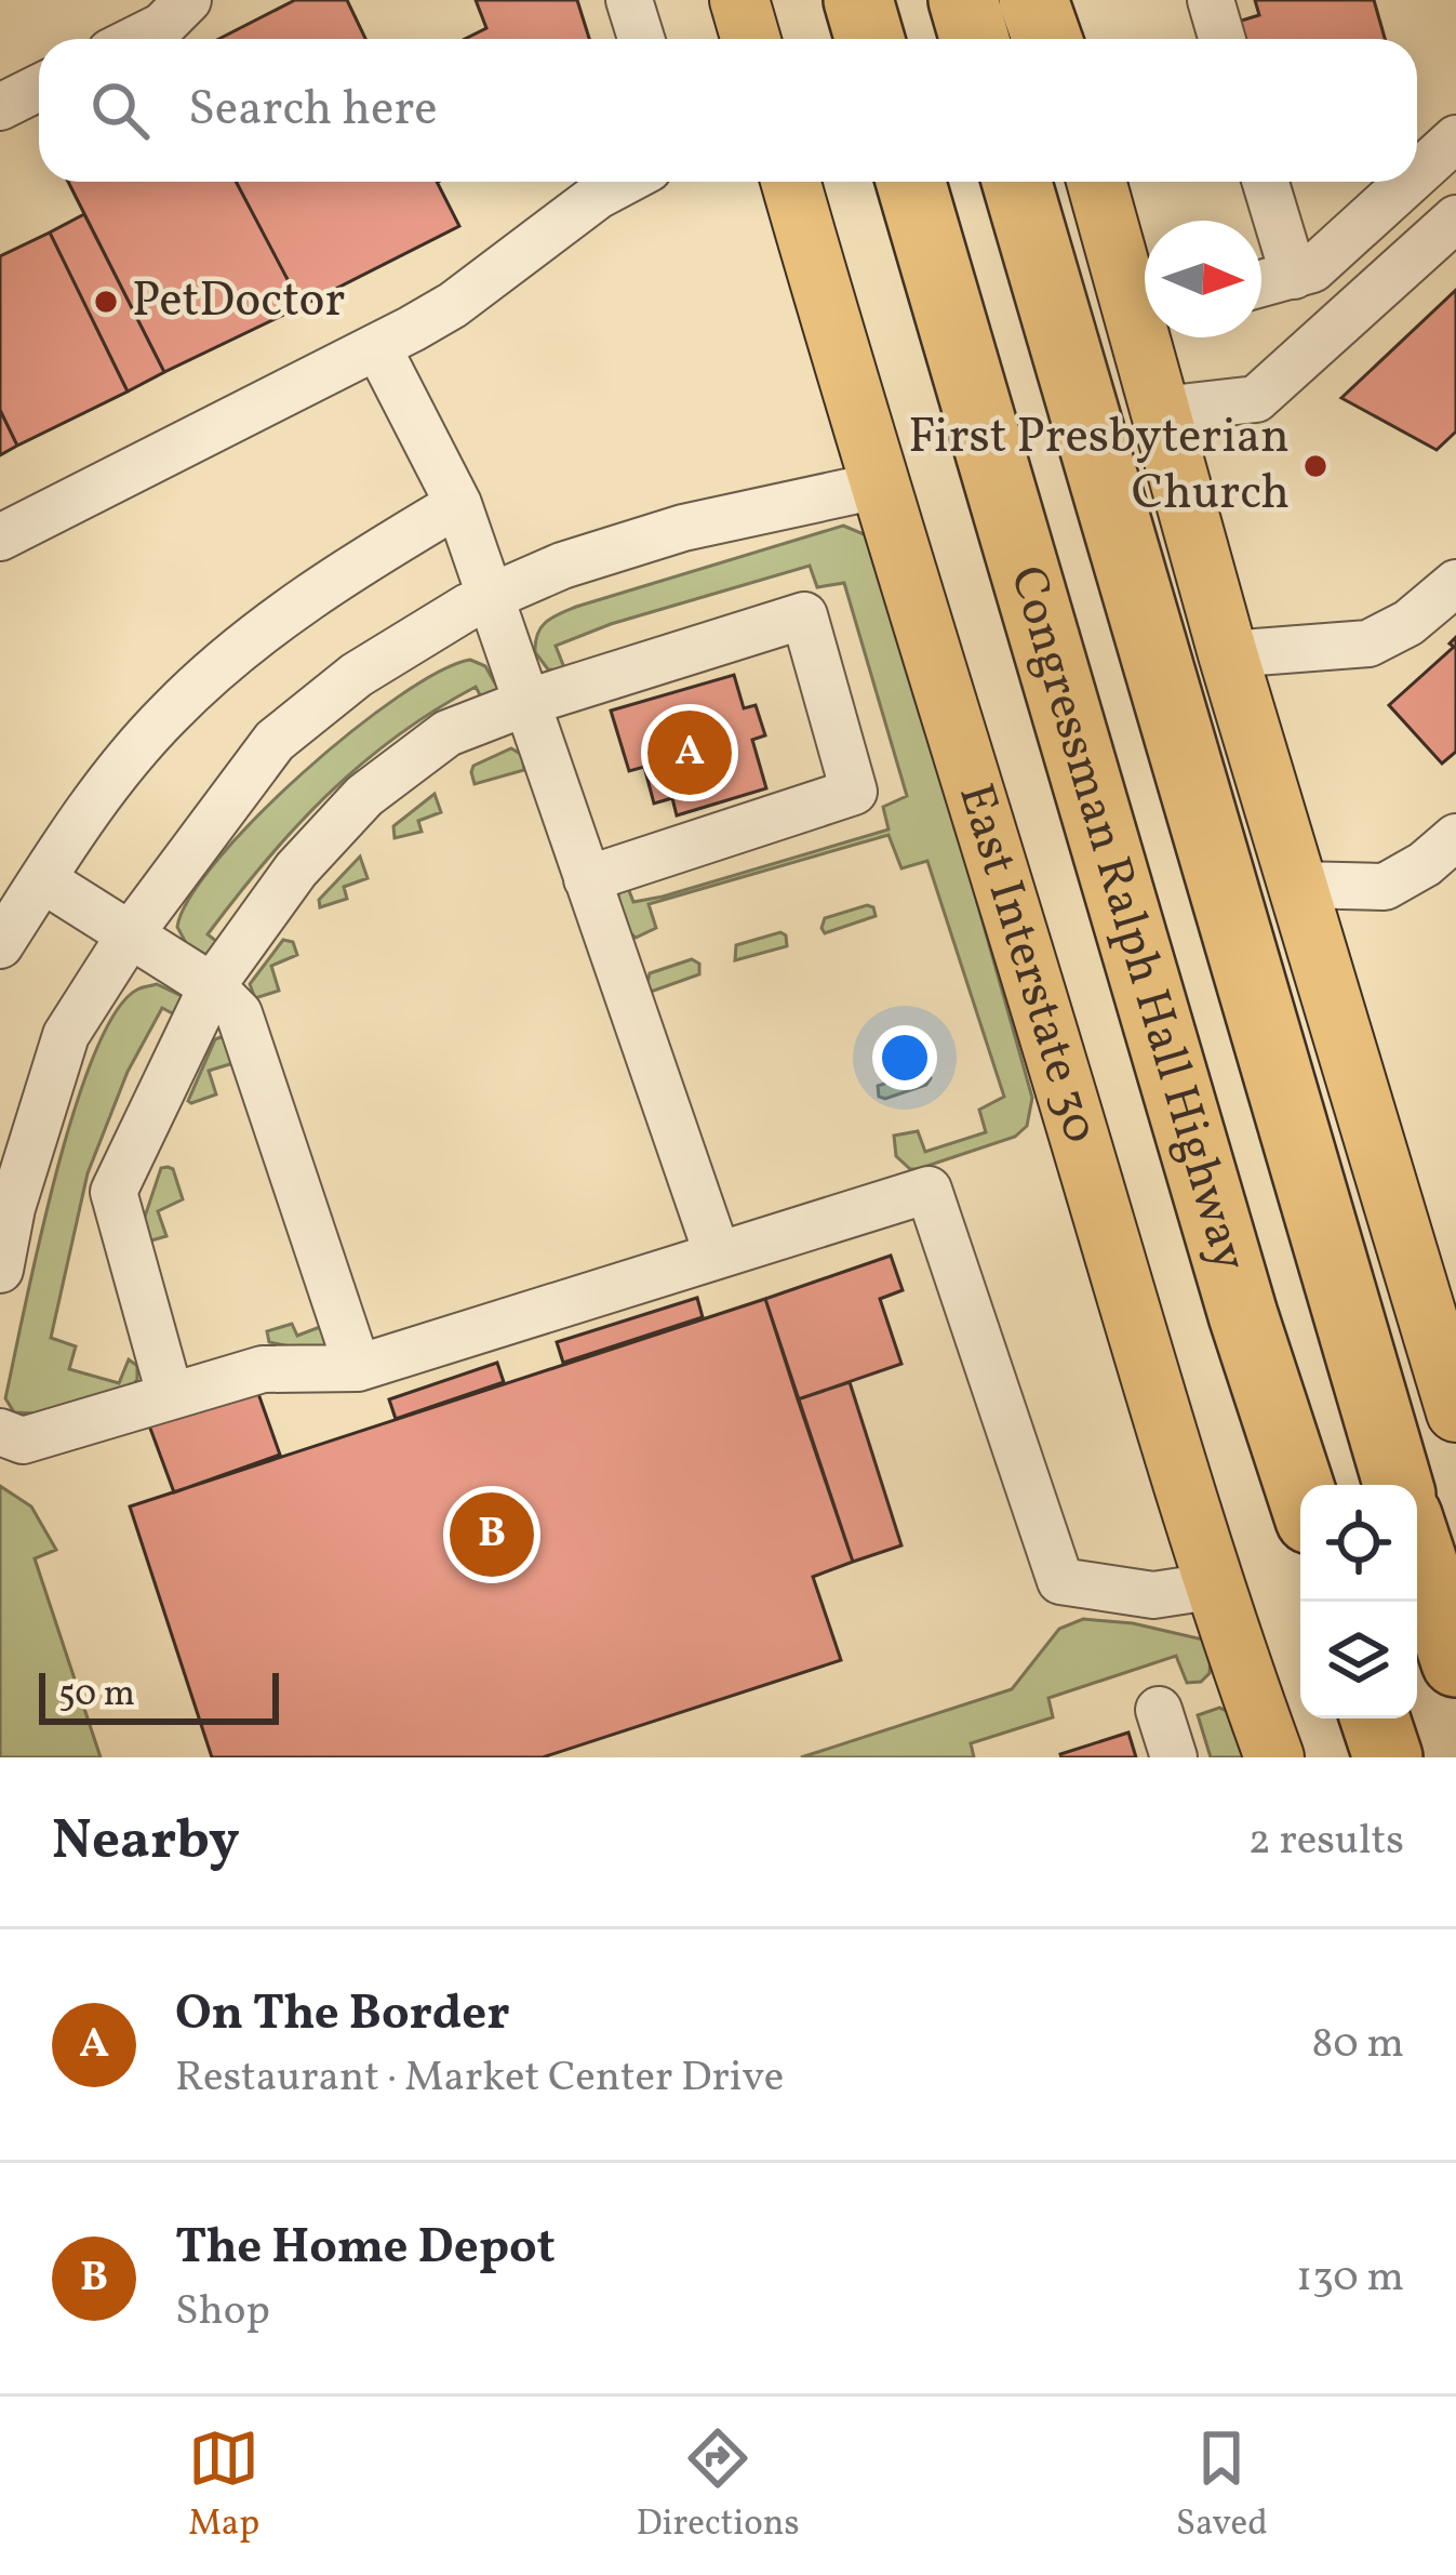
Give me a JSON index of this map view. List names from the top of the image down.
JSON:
{
  "streets": {
    "highway": ["Congressman Ralph Hall Highway"],
    "main road": ["East Interstate 30"]
  },
  "places": ["PetDoctor", "First Presbyterian Church"],
  "scale_bar": "50 m",
  "north": "right",
  "page": {
    "search": "Search here",
    "pins": ["A", "B"],
    "scale": "50 m",
    "heading": ["Nearby", "2 results"],
    "list": [
      {
        "mark": "A",
        "name": "On The Border",
        "note": "Restaurant · Market Center Drive",
        "value": "80 m"
      },
      {
        "mark": "B",
        "name": "The Home Depot",
        "note": "Shop",
        "value": "130 m"
      }
    ],
    "nav": ["Map", "Directions", "Saved"]
  }
}
